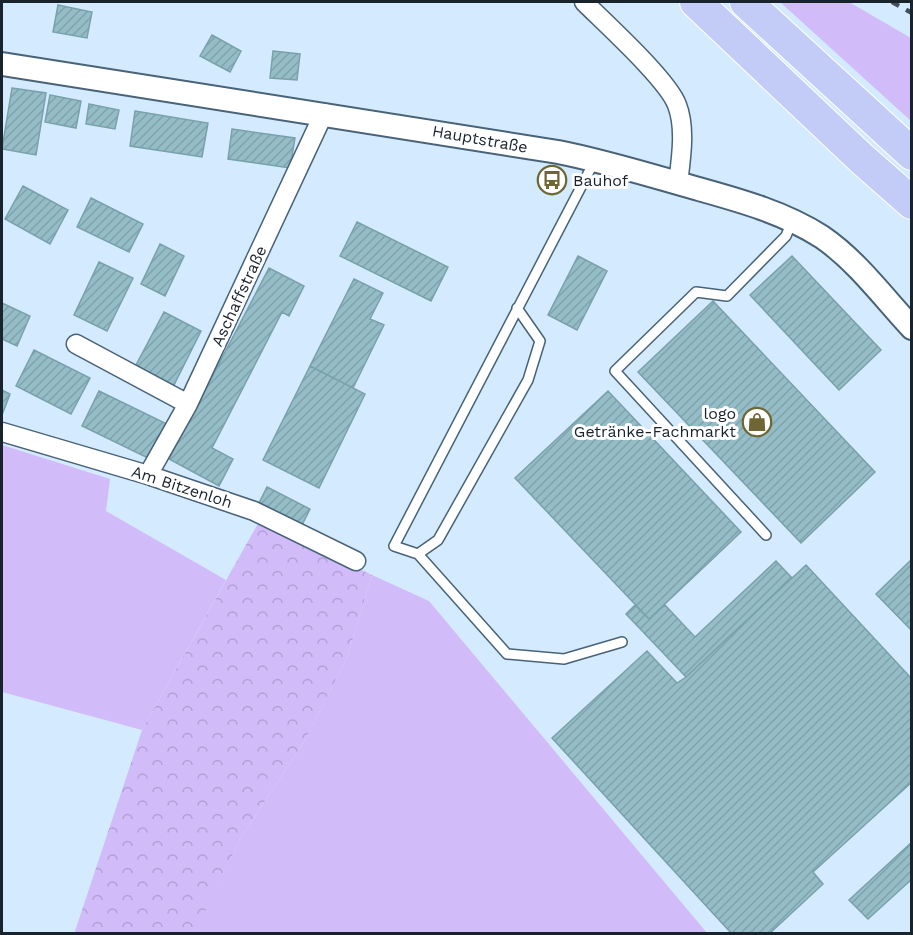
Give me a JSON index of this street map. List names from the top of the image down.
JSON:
{
  "streets": {
    "street": ["Hauptstraße", "Aschaffstraße", "Am Bitzenloh"]
  },
  "crossings": [
    ["Hauptstraße", "Aschaffstraße"],
    ["Aschaffstraße", "Am Bitzenloh"]
  ],
  "places": {
    "bus stop": ["Bauhof"],
    "shop": ["logo Getränke-Fachmarkt"]
  }
}
